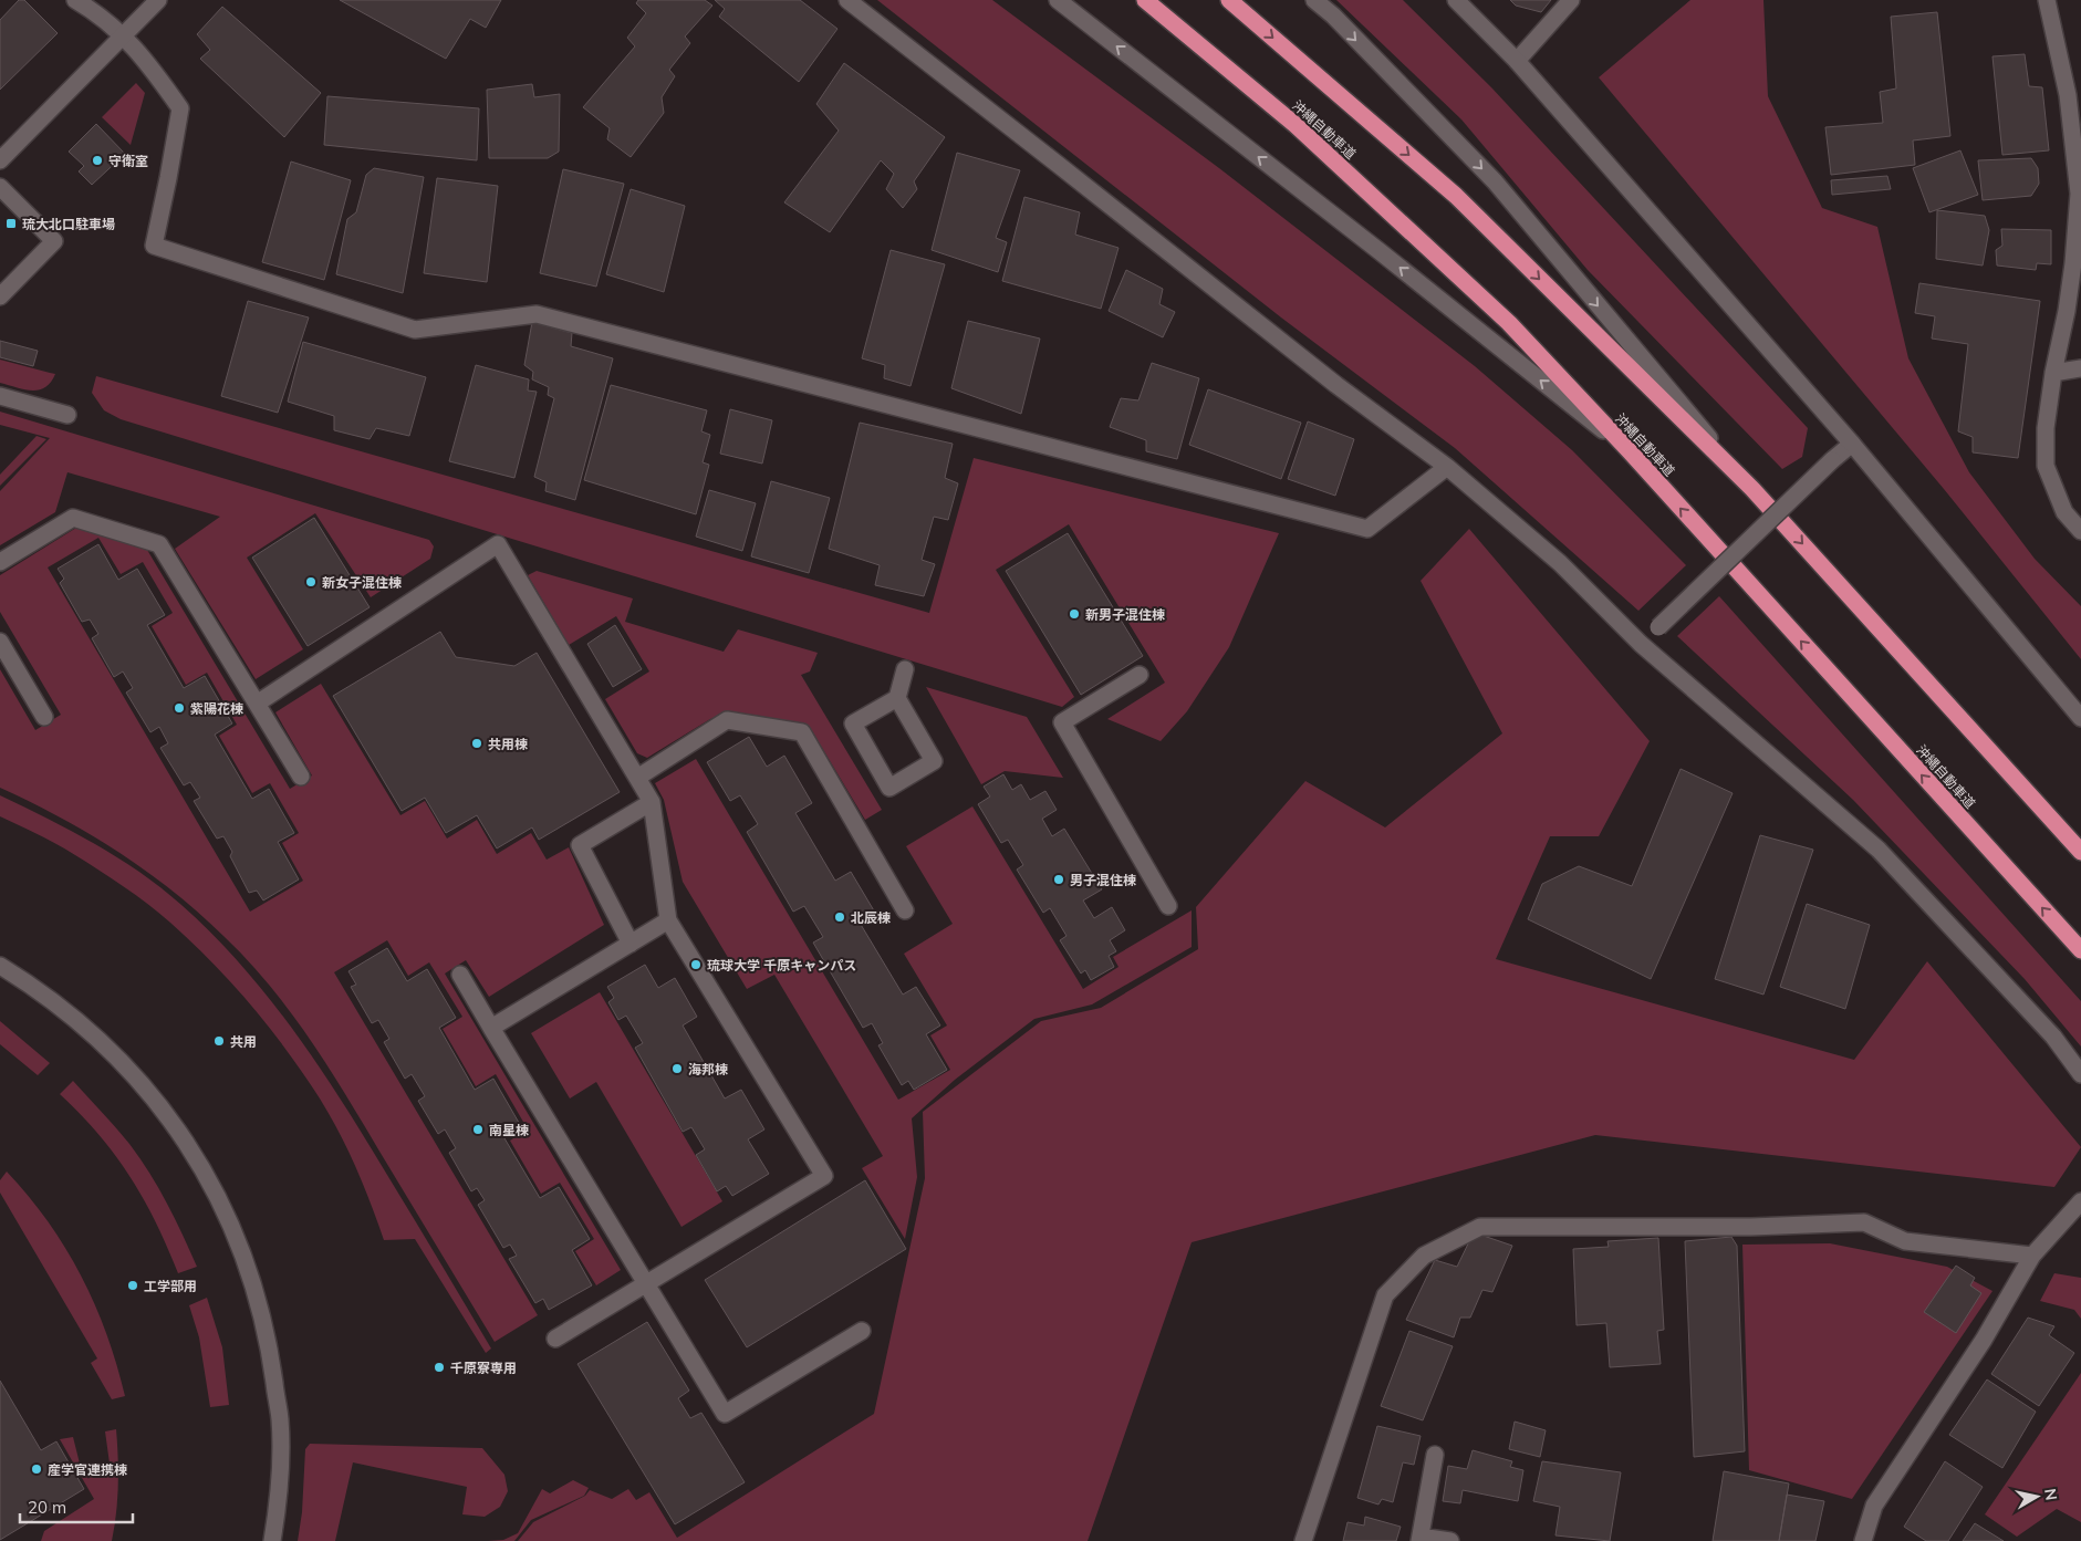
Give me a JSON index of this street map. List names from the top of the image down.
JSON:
{
  "streets": {
    "highway": ["沖縄自動車道"]
  },
  "places": {
    "other": [
      "守衛室",
      "新女子混住棟",
      "新男子混住棟",
      "紫陽花棟",
      "共用棟",
      "男子混住棟",
      "北辰棟",
      "琉球大学 千原キャンパス",
      "共用",
      "海邦棟",
      "南星棟",
      "工学部用",
      "千原寮専用",
      "産学官連携棟"
    ],
    "transit": ["琉大北口駐車場"]
  },
  "scale_bar": "20 m",
  "north": "right"
}
